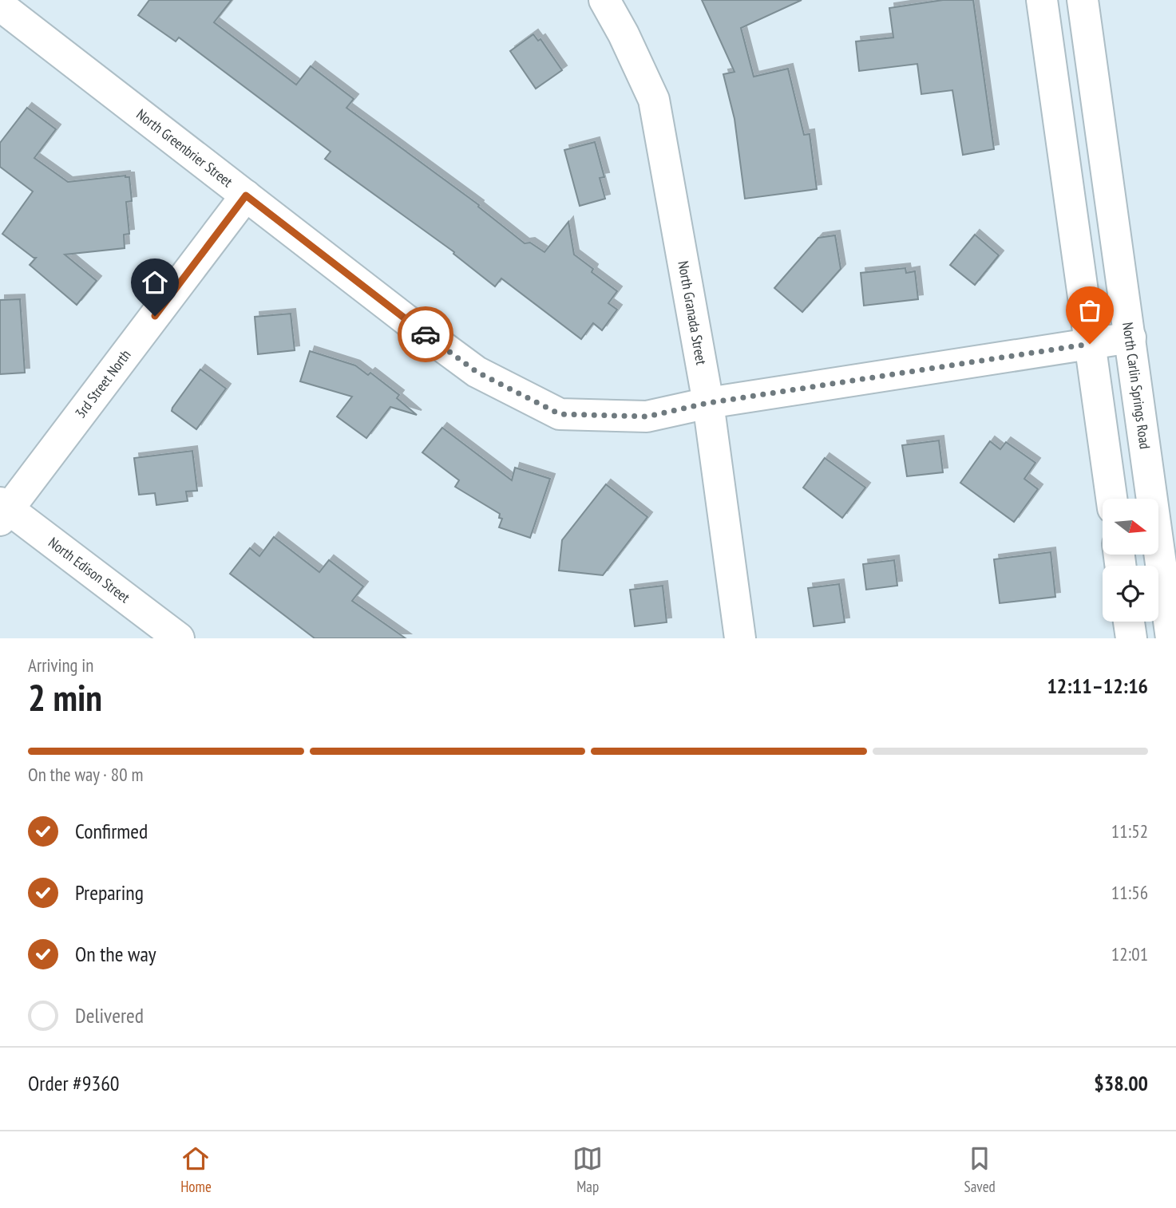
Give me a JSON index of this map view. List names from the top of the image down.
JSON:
{
  "streets": {
    "street": [
      "North Greenbrier Street",
      "North Granada Street",
      "3rd Street North",
      "North Carlin Springs Road",
      "North Edison Street"
    ]
  },
  "crossings": [
    ["North Greenbrier Street", "North Granada Street"],
    ["North Greenbrier Street", "3rd Street North"],
    ["North Greenbrier Street", "North Carlin Springs Road"],
    ["3rd Street North", "North Edison Street"]
  ],
  "north": "right",
  "page": {
    "heading": ["2 min", "Arriving in", "12:11–12:16"],
    "panel": ["Order #9360", "$38.00"],
    "bar": "On the way · 80 m",
    "list": [
      ["Confirmed", "11:52"],
      ["Preparing", "11:56"],
      ["On the way", "12:01"],
      "Delivered"
    ],
    "tabs": ["Home", "Map", "Saved"]
  }
}
